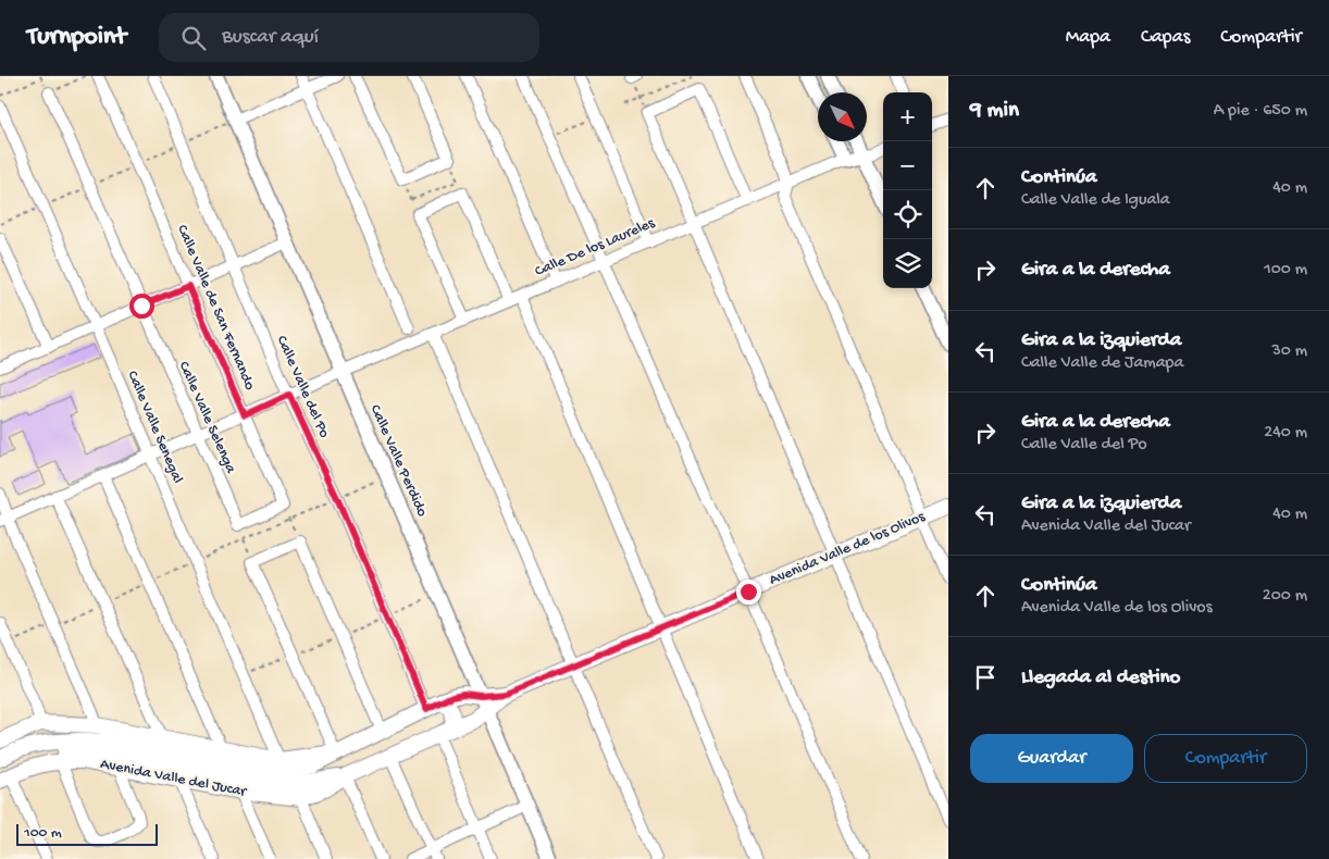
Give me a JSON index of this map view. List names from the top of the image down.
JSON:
{
  "streets": {
    "main road": ["Avenida Valle de los Olivos", "Avenida Valle del Jucar"],
    "street": [
      "Calle De los Laureles",
      "Calle Valle de San Fernando",
      "Calle Valle del Po",
      "Calle Valle Selenga",
      "Calle Valle Senegal",
      "Calle Valle Perdido"
    ]
  },
  "crossings": [
    ["Calle De los Laureles", "Calle Valle de San Fernando"],
    ["Calle De los Laureles", "Calle Valle del Po"],
    ["Calle De los Laureles", "Calle Valle Selenga"],
    ["Calle De los Laureles", "Calle Valle Senegal"],
    ["Calle De los Laureles", "Calle Valle Perdido"],
    ["Calle Valle del Po", "Avenida Valle del Jucar"],
    ["Calle Valle Senegal", "Avenida Valle del Jucar"],
    ["Calle Valle Perdido", "Avenida Valle de los Olivos"],
    ["Calle Valle Perdido", "Avenida Valle del Jucar"],
    ["Avenida Valle de los Olivos", "Avenida Valle del Jucar"]
  ],
  "scale_bar": "100 m",
  "north": "bottom right",
  "page": {
    "header": "Turnpoint",
    "search": "Buscar aquí",
    "nav": ["Mapa", "Capas", "Compartir"],
    "heading": ["9 min", "A pie · 650 m"],
    "map_buttons": ["+", "−"],
    "list": [
      ["Continúa", "Calle Valle de Iguala", "40 m"],
      ["Gira a la derecha", "100 m"],
      ["Gira a la izquierda", "Calle Valle de Jamapa", "30 m"],
      ["Gira a la derecha", "Calle Valle del Po", "240 m"],
      ["Gira a la izquierda", "Avenida Valle del Jucar", "40 m"],
      ["Continúa", "Avenida Valle de los Olivos", "200 m"],
      "Llegada al destino"
    ],
    "buttons": ["Guardar", "Compartir"],
    "scale": "100 m"
  }
}
